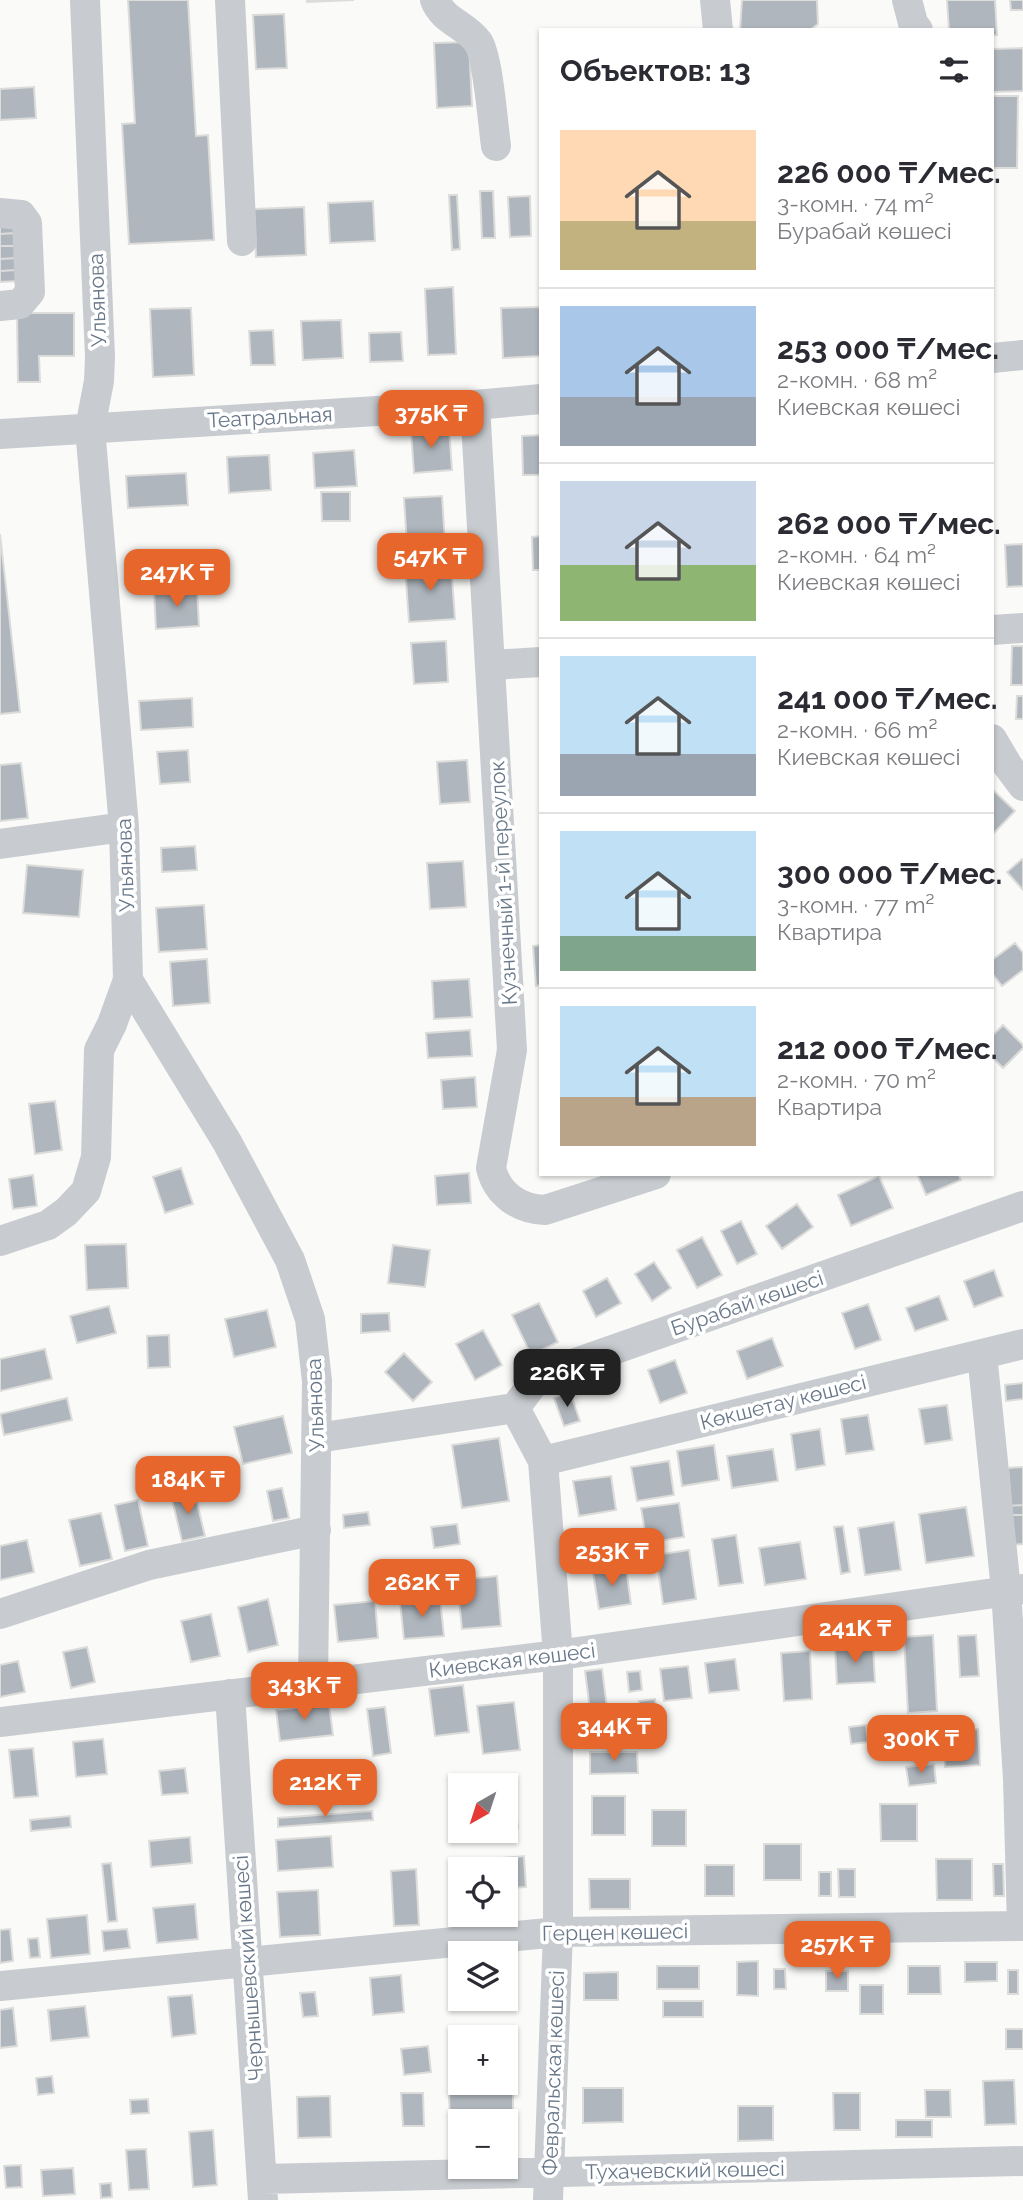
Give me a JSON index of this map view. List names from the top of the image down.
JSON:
{
  "streets": {
    "street": [
      "Ульянова",
      "Театральная",
      "Кузнечный 1-й переулок",
      "Бурабай көшесі",
      "Көкшетау көшесі",
      "Киевская көшесі",
      "Герцен көшесі",
      "Чернышевский көшесі",
      "Февральская көшесі",
      "Тухачевский көшесі"
    ]
  },
  "crossings": [
    ["Ульянова", "Театральная"],
    ["Ульянова", "Киевская көшесі"],
    ["Театральная", "Кузнечный 1-й переулок"],
    ["Бурабай көшесі", "Февральская көшесі"],
    ["Көкшетау көшесі", "Февральская көшесі"],
    ["Киевская көшесі", "Чернышевский көшесі"],
    ["Киевская көшесі", "Февральская көшесі"],
    ["Герцен көшесі", "Чернышевский көшесі"],
    ["Герцен көшесі", "Февральская көшесі"],
    ["Чернышевский көшесі", "Тухачевский көшесі"],
    ["Февральская көшесі", "Тухачевский көшесі"]
  ],
  "north": "bottom left",
  "page": {
    "heading": "Объектов: 13",
    "list": [
      {
        "name": "226 000 ₸/мес.",
        "note": "3-комн. · 74 m² · Бурабай көшесі"
      },
      {
        "name": "253 000 ₸/мес.",
        "note": "2-комн. · 68 m² · Киевская көшесі"
      },
      {
        "name": "262 000 ₸/мес.",
        "note": "2-комн. · 64 m² · Киевская көшесі"
      },
      {
        "name": "241 000 ₸/мес.",
        "note": "2-комн. · 66 m² · Киевская көшесі"
      },
      {
        "name": "300 000 ₸/мес.",
        "note": "3-комн. · 77 m² · Квартира"
      },
      {
        "name": "212 000 ₸/мес.",
        "note": "2-комн. · 70 m² · Квартира"
      }
    ],
    "price": [
      "375K ₸",
      "547K ₸",
      "247K ₸",
      "226K ₸",
      "184K ₸",
      "253K ₸",
      "262K ₸",
      "241K ₸",
      "343K ₸",
      "344K ₸",
      "300K ₸",
      "212K ₸",
      "257K ₸"
    ],
    "map_buttons": ["+", "−"]
  }
}
